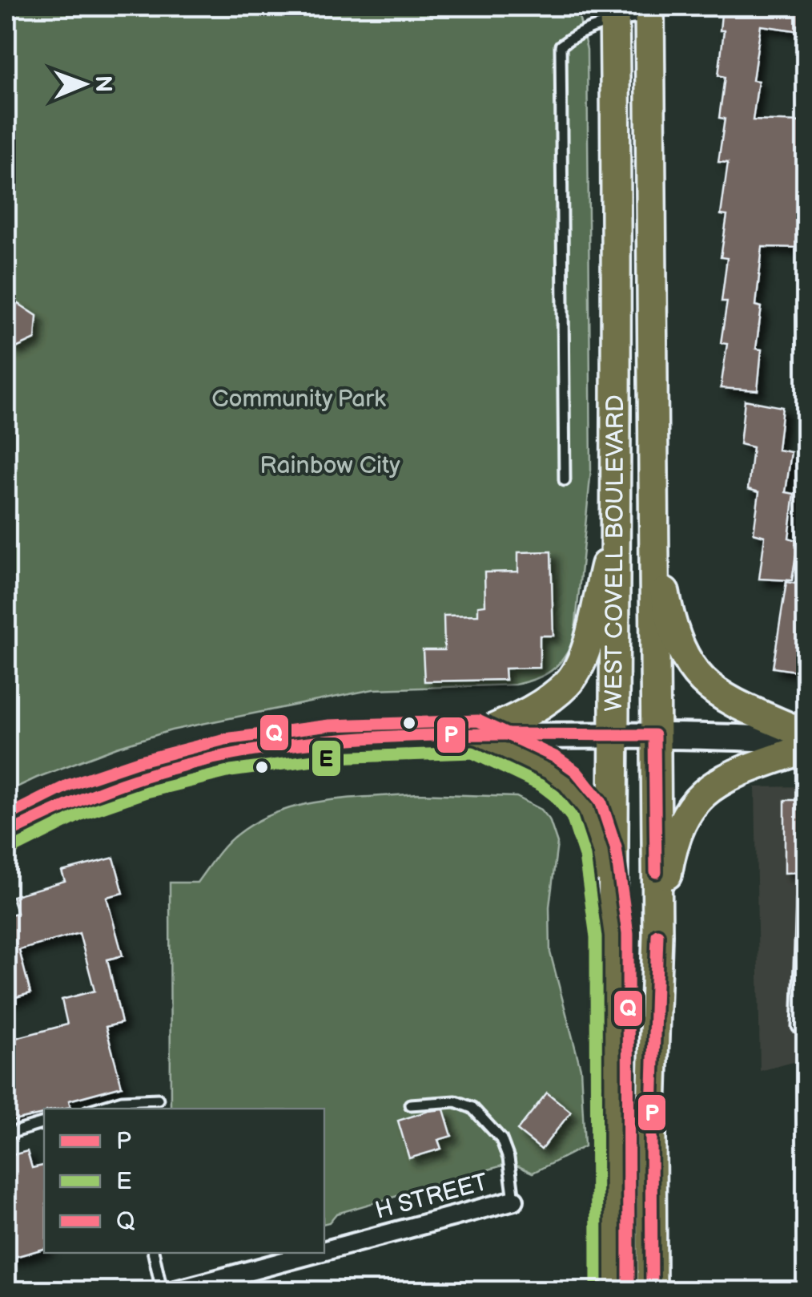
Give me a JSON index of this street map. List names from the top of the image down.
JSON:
{
  "streets": {
    "main road": ["WEST COVELL BOULEVARD"],
    "street": ["H STREET"]
  },
  "parks": ["Community Park", "Rainbow City"],
  "lines": ["transit line Q", "transit line P", "transit line E"],
  "legend": ["P", "E", "Q"],
  "north": "right"
}
